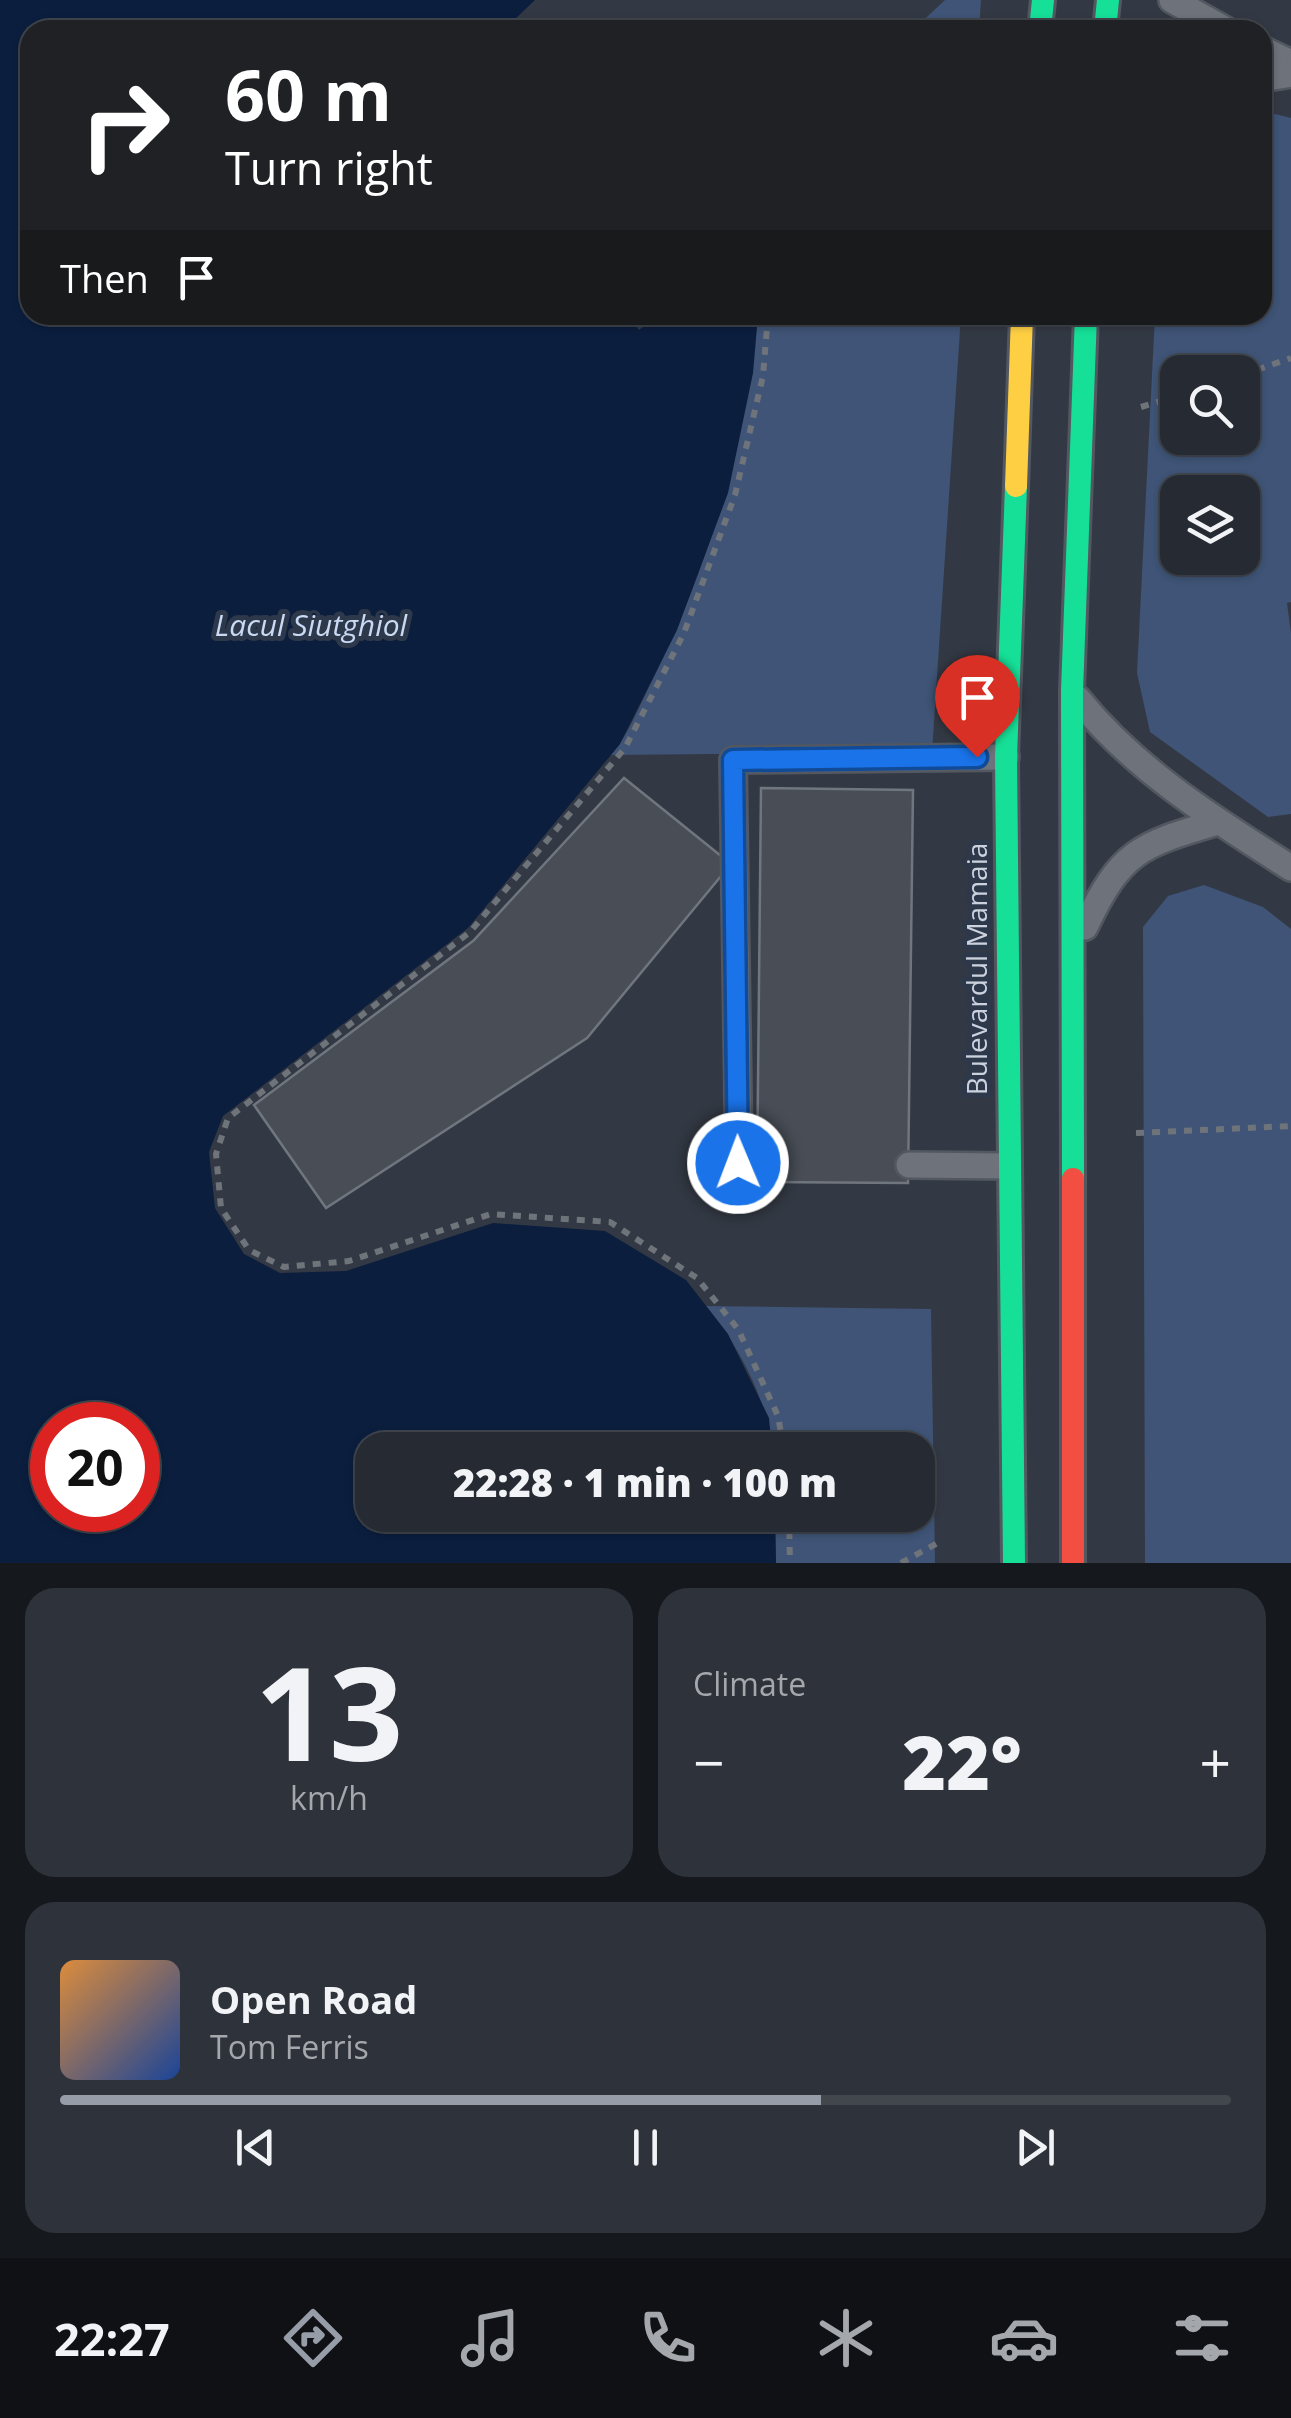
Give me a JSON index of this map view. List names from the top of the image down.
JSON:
{
  "streets": {
    "main road": ["Bulevardul Mamaia"]
  },
  "water": ["Lacul Siutghiol"],
  "page": {
    "turn": ["60 m", "Turn right"],
    "then": "Then",
    "limit": "20",
    "trip": "22:28 · 1 min · 100 m",
    "tile": [
      ["13", "km/h"],
      "Climate"
    ],
    "heat": ["−", "22°", "+"],
    "song": ["Open Road", "Tom Ferris"],
    "tabs": "22:27"
  }
}
